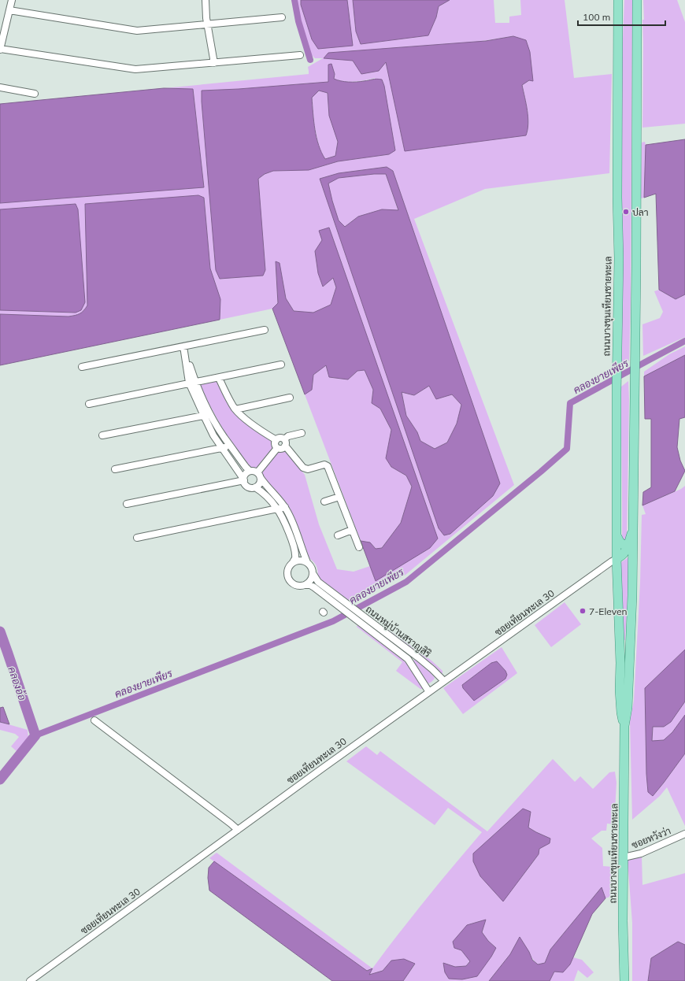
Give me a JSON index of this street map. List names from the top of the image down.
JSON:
{
  "streets": {
    "main road": ["ถนนบางขุนเทียนชายทะเล"],
    "street": ["ซอยเทียนทะเล 30", "ถนนหมู่บ้านสราญสิริ", "ซอยหวังว่า"]
  },
  "crossings": [
    ["ถนนบางขุนเทียนชายทะเล", "ซอยเทียนทะเล 30"],
    ["ถนนบางขุนเทียนชายทะเล", "ซอยหวังว่า"],
    ["ซอยเทียนทะเล 30", "ถนนหมู่บ้านสราญสิริ"]
  ],
  "water": ["คลองยายเพียร", "คลองอ้อ"],
  "places": ["ปลา", "7-Eleven"],
  "scale_bar": "100 m"
}
